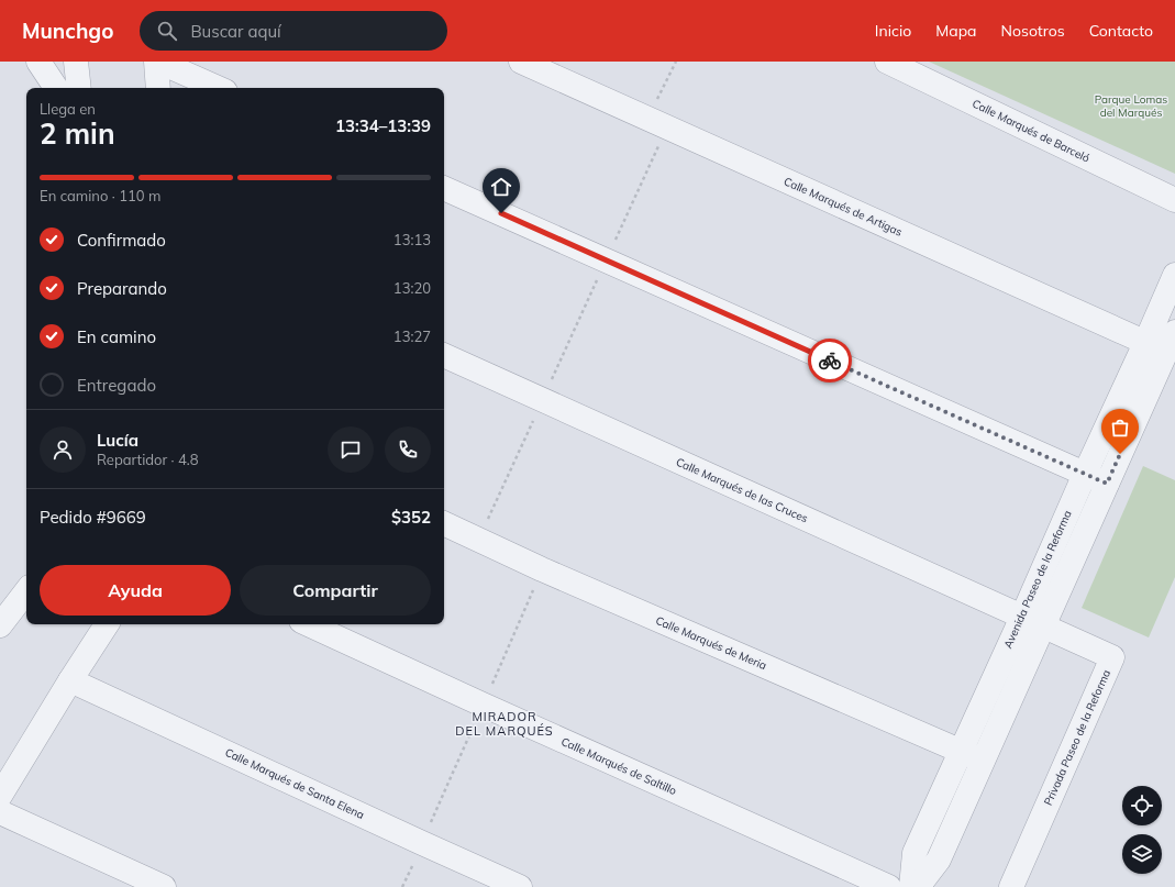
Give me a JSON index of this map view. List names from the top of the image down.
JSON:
{
  "streets": {
    "street": [
      "Calle Marqués de Barceló",
      "Calle Marqués de Artigas",
      "Calle Marqués de las Cruces",
      "Avenida Paseo de la Reforma",
      "Calle Marqués de Meria",
      "Privada Paseo de la Reforma",
      "Calle Marqués de Saltillo",
      "Calle Marqués de Santa Elena"
    ]
  },
  "crossings": [
    ["Calle Marqués de Artigas", "Avenida Paseo de la Reforma"],
    ["Calle Marqués de las Cruces", "Avenida Paseo de la Reforma"],
    ["Calle Marqués de las Cruces", "Privada Paseo de la Reforma"],
    ["Avenida Paseo de la Reforma", "Calle Marqués de Meria"],
    ["Avenida Paseo de la Reforma", "Privada Paseo de la Reforma"]
  ],
  "districts": ["MIRADOR DEL MARQUÉS"],
  "parks": ["Parque Lomas del Marqués"],
  "page": {
    "header": "Munchgo",
    "search": "Buscar aquí",
    "nav": [
      "Inicio",
      "Mapa",
      "Nosotros",
      "Contacto"
    ],
    "heading": ["2 min", "Llega en", "13:34–13:39"],
    "panel": [
      "Lucía",
      "Repartidor · 4.8",
      "Pedido #9669",
      "$352"
    ],
    "bar": "En camino · 110 m",
    "list": [
      ["Confirmado", "13:13"],
      ["Preparando", "13:20"],
      ["En camino", "13:27"],
      "Entregado"
    ],
    "buttons": ["Ayuda", "Compartir"]
  }
}
